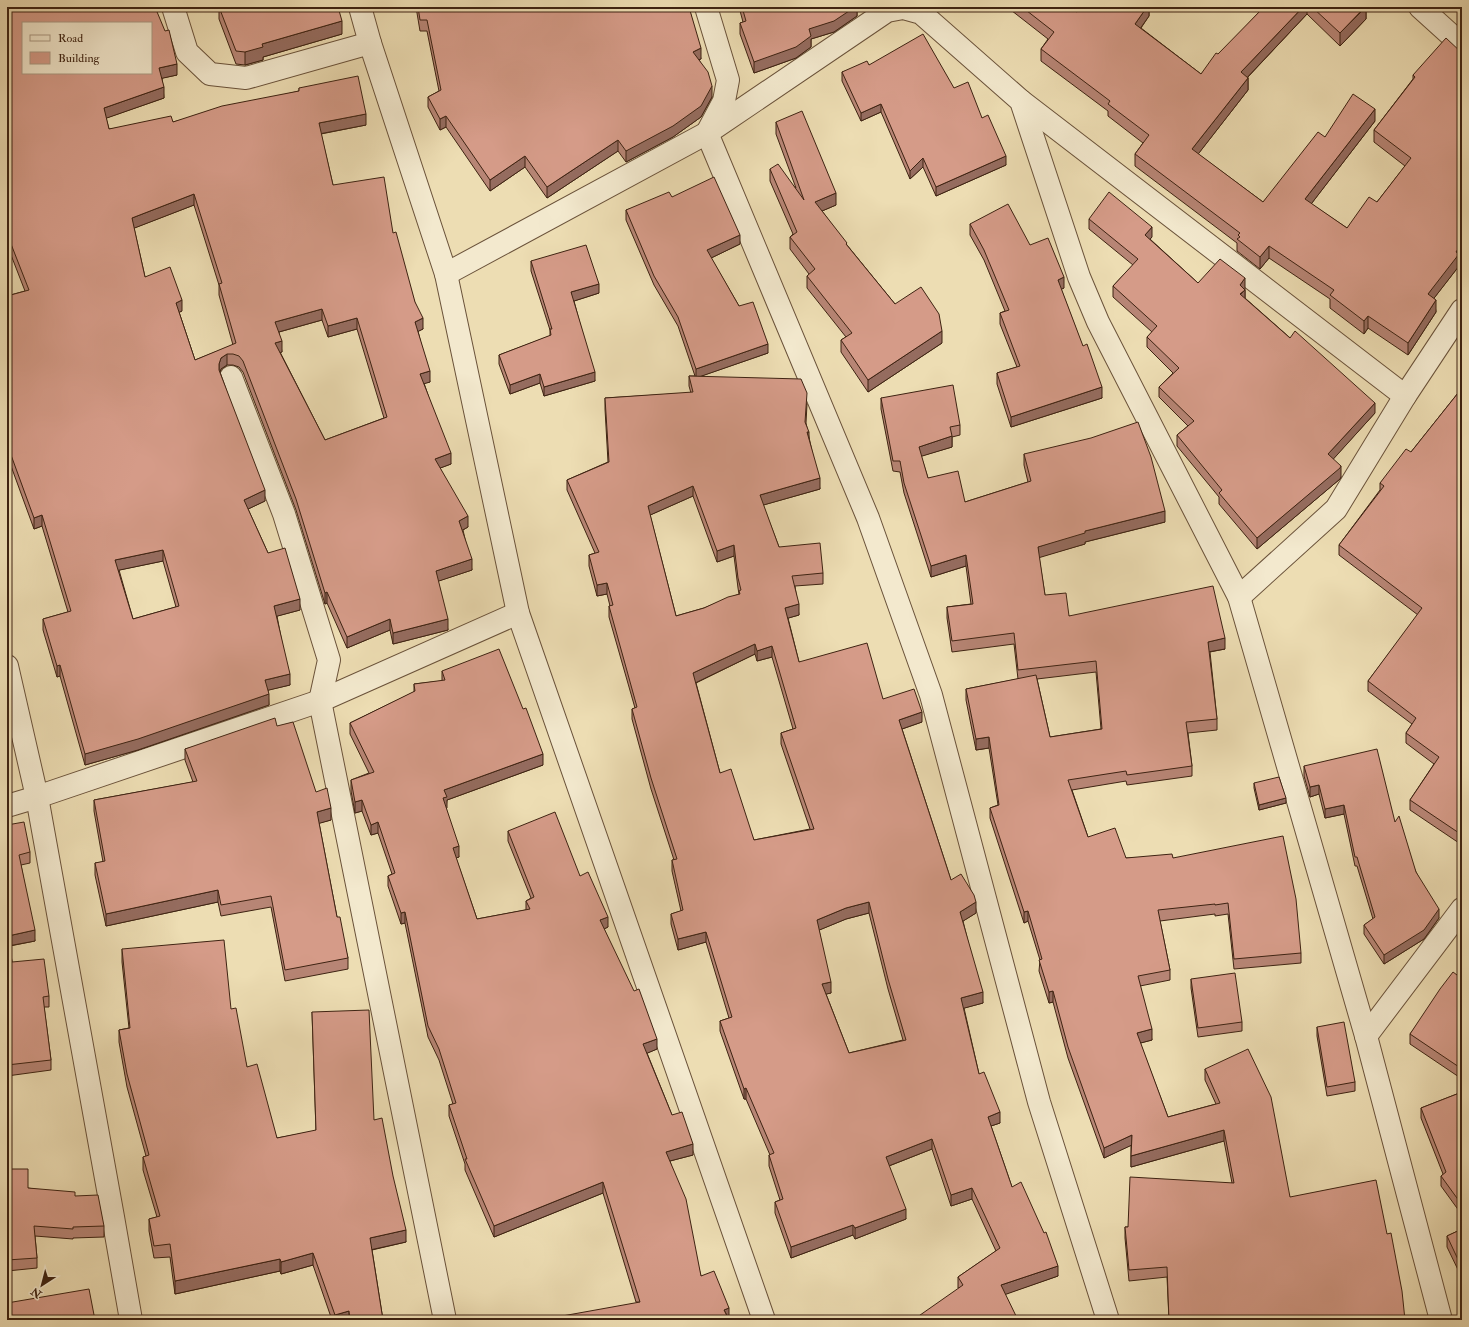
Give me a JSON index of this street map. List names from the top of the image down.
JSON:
{
  "legend": ["Road", "Building"],
  "north": "bottom left"
}
